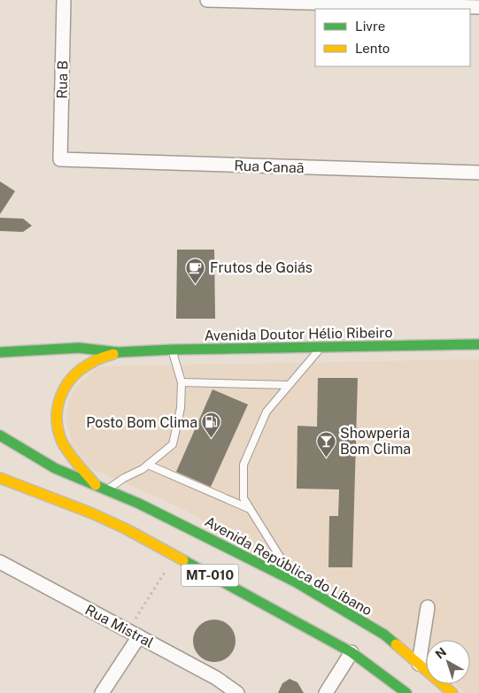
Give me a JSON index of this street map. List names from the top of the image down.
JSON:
{
  "streets": {
    "main road": ["Avenida Doutor Hélio Ribeiro", "Avenida República do Líbano", "MT-010"],
    "street": ["Rua B", "Rua Canaã", "Rua Mistral"]
  },
  "crossings": [
    ["Rua B", "Rua Canaã"],
    ["Avenida Doutor Hélio Ribeiro", "Avenida República do Líbano"],
    ["Avenida Doutor Hélio Ribeiro", "MT-010"],
    ["Avenida República do Líbano", "MT-010"]
  ],
  "places": {
    "cafe": ["Frutos de Goiás"],
    "fuel station": ["Posto Bom Clima"],
    "bar": ["Showperia Bom Clima"]
  },
  "legend": ["Livre", "Lento"],
  "north": "top left"
}
